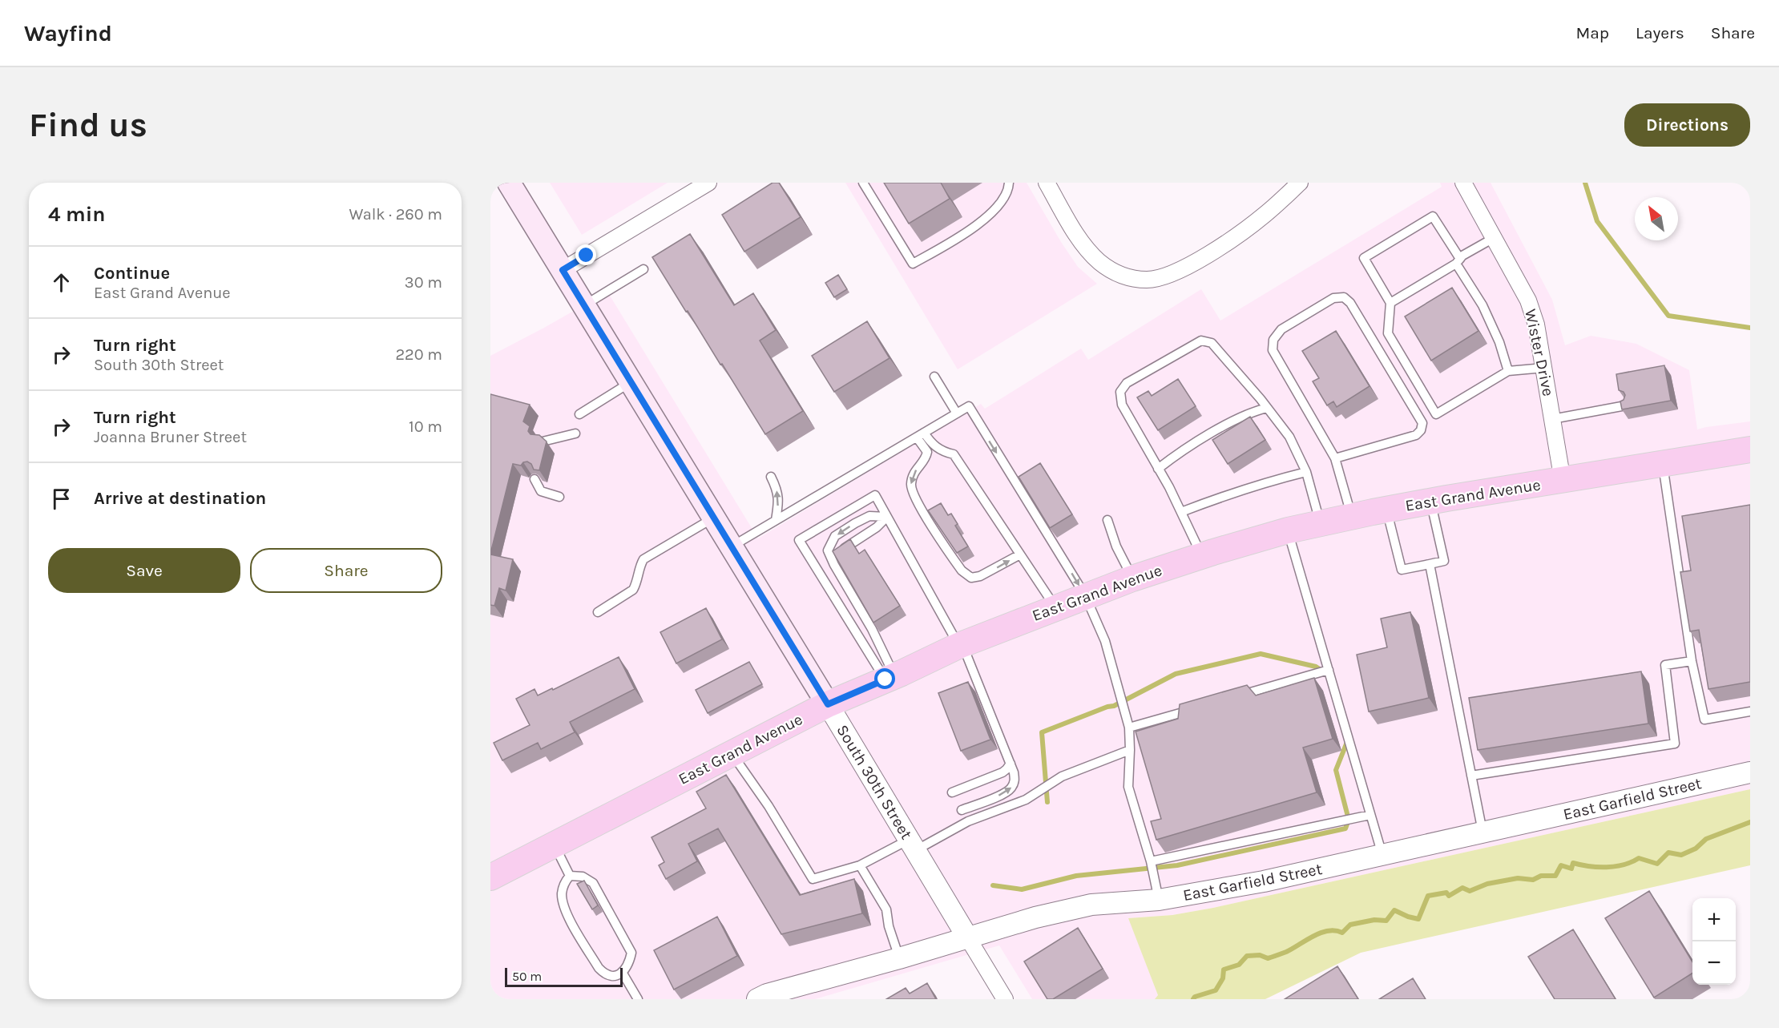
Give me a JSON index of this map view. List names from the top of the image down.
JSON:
{
  "streets": {
    "main road": ["East Grand Avenue", "South 30th Street"],
    "street": ["Wister Drive", "East Garfield Street"]
  },
  "crossings": [
    ["Wister Drive", "East Grand Avenue"],
    ["East Grand Avenue", "South 30th Street"],
    ["South 30th Street", "East Garfield Street"]
  ],
  "scale_bar": "50 m",
  "north": "top left",
  "page": {
    "header": "Wayfind",
    "nav": ["Map", "Layers", "Share"],
    "buttons": [
      "Directions",
      ["Save", "Share"]
    ],
    "title": "Find us",
    "heading": ["4 min", "Walk · 260 m"],
    "list": [
      ["Continue", "East Grand Avenue", "30 m"],
      ["Turn right", "South 30th Street", "220 m"],
      ["Turn right", "Joanna Bruner Street", "10 m"],
      "Arrive at destination"
    ],
    "map_buttons": ["+", "−"],
    "scale": "50 m"
  }
}
